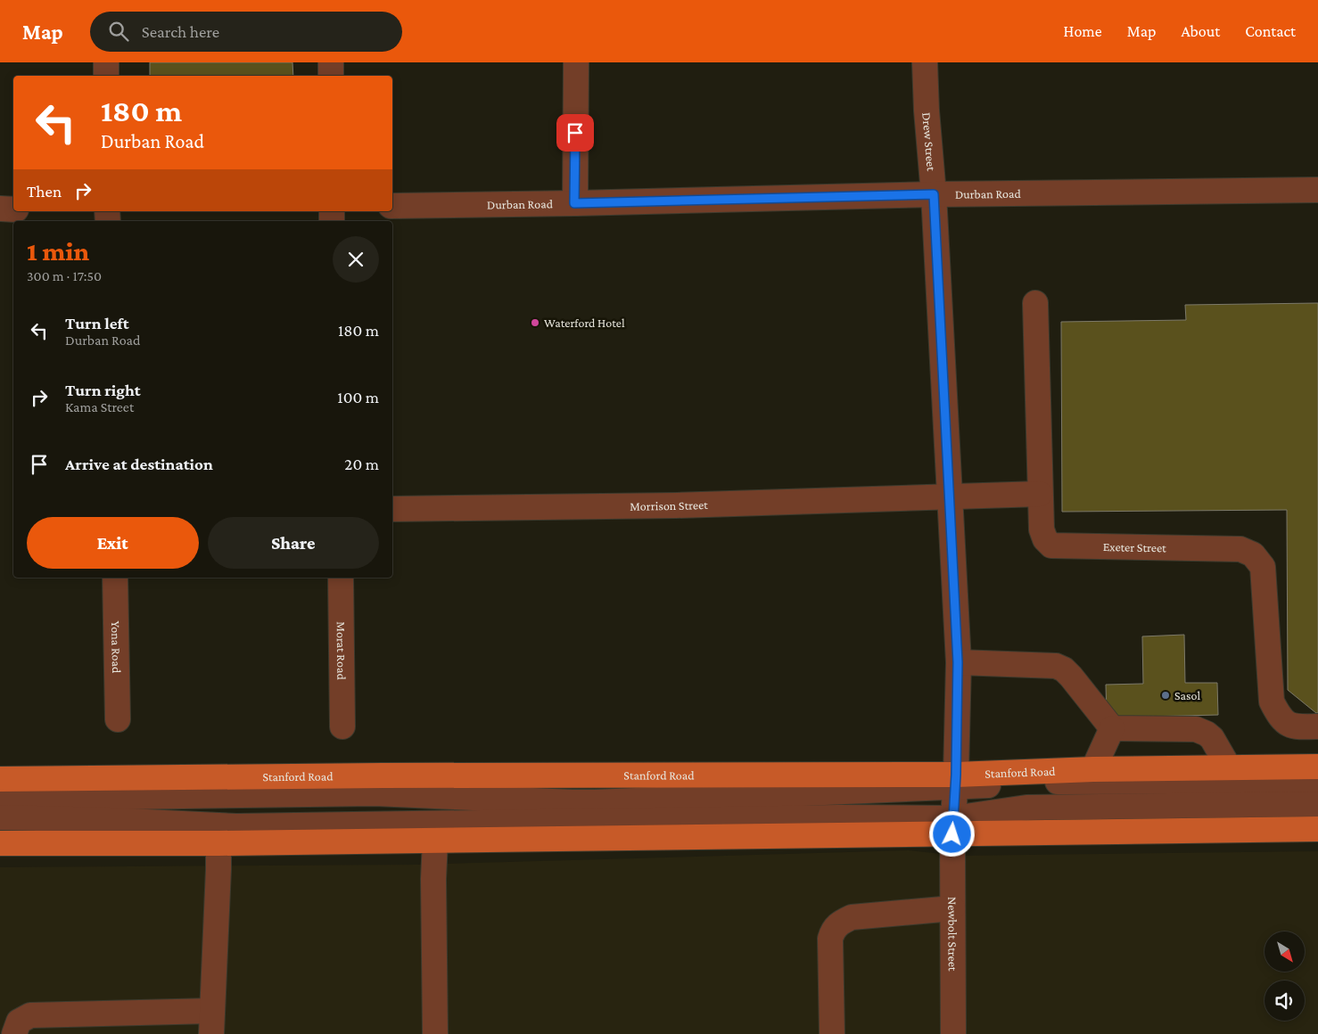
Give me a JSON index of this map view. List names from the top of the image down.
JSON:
{
  "streets": {
    "main road": ["Stanford Road"],
    "street": [
      "Drew Street",
      "Durban Road",
      "Morrison Street",
      "Exeter Street",
      "Yona Road",
      "Morat Road",
      "Newbolt Street"
    ]
  },
  "crossings": [
    ["Drew Street", "Durban Road"],
    ["Drew Street", "Morrison Street"],
    ["Drew Street", "Stanford Road"],
    ["Drew Street", "Newbolt Street"],
    ["Morrison Street", "Exeter Street"]
  ],
  "places": ["Waterford Hotel", "Sasol"],
  "north": "bottom right",
  "page": {
    "header": "Map",
    "search": "Search here",
    "nav": [
      "Home",
      "Map",
      "About",
      "Contact"
    ],
    "turn": ["180 m", "Durban Road"],
    "then": "Then",
    "heading": ["1 min", "300 m · 17:50"],
    "list": [
      {
        "name": "Turn left",
        "note": "Durban Road",
        "value": "180 m"
      },
      {
        "name": "Turn right",
        "note": "Kama Street",
        "value": "100 m"
      },
      {
        "name": "Arrive at destination",
        "value": "20 m"
      }
    ],
    "buttons": ["Exit", "Share"]
  }
}
